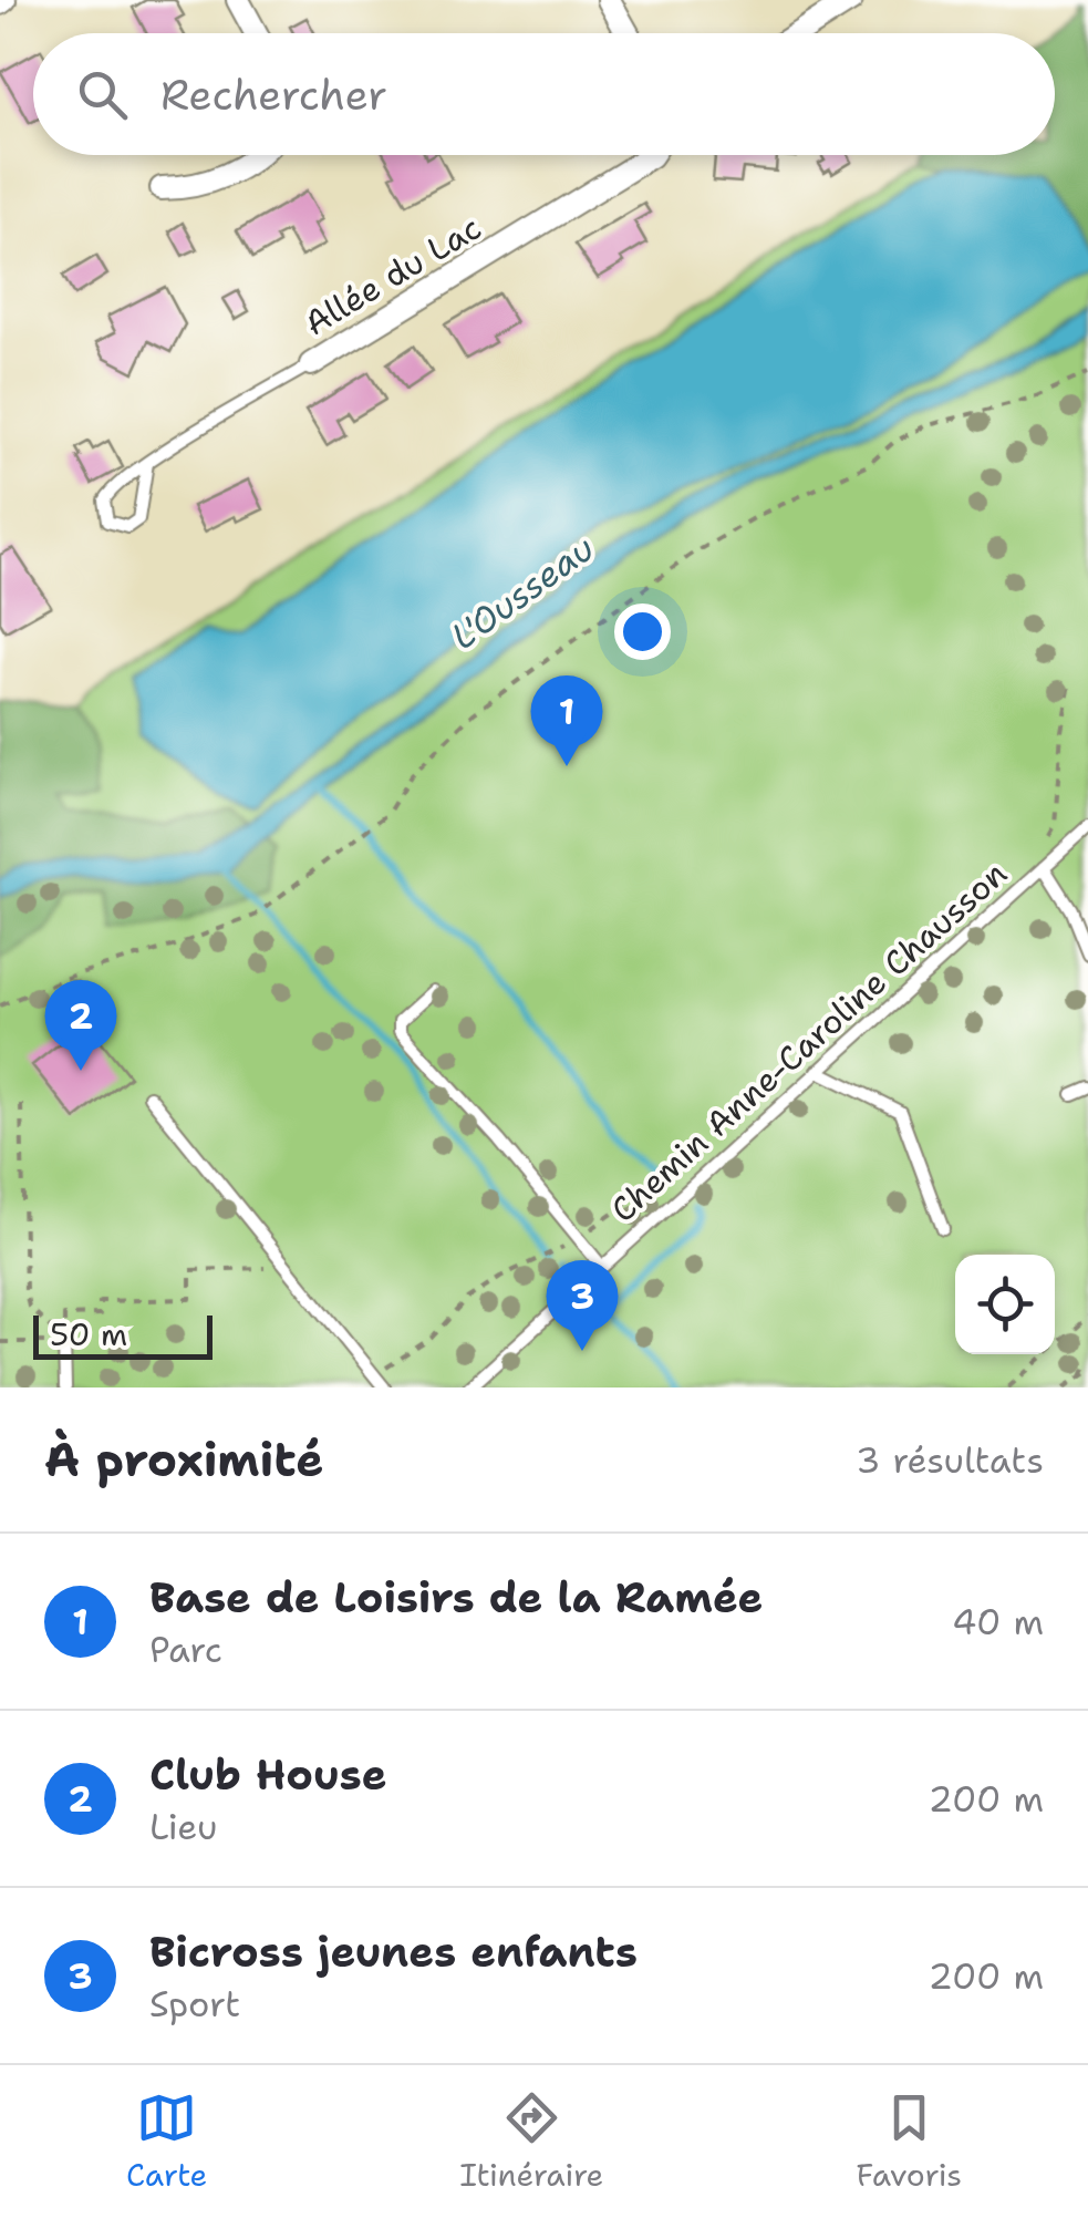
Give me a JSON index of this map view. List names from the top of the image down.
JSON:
{
  "streets": {
    "street": ["Allée du Lac"],
    "lane": ["Chemin Anne-Caroline Chausson"]
  },
  "water": ["L'Ousseau"],
  "scale_bar": "50 m",
  "page": {
    "search": "Rechercher",
    "pins": ["1", "2", "3"],
    "scale": "50 m",
    "heading": ["À proximité", "3 résultats"],
    "list": [
      {
        "mark": "1",
        "name": "Base de Loisirs de la Ramée",
        "note": "Parc",
        "value": "40 m"
      },
      {
        "mark": "2",
        "name": "Club House",
        "note": "Lieu",
        "value": "200 m"
      },
      {
        "mark": "3",
        "name": "Bicross jeunes enfants",
        "note": "Sport",
        "value": "200 m"
      }
    ],
    "nav": ["Carte", "Itinéraire", "Favoris"]
  }
}
